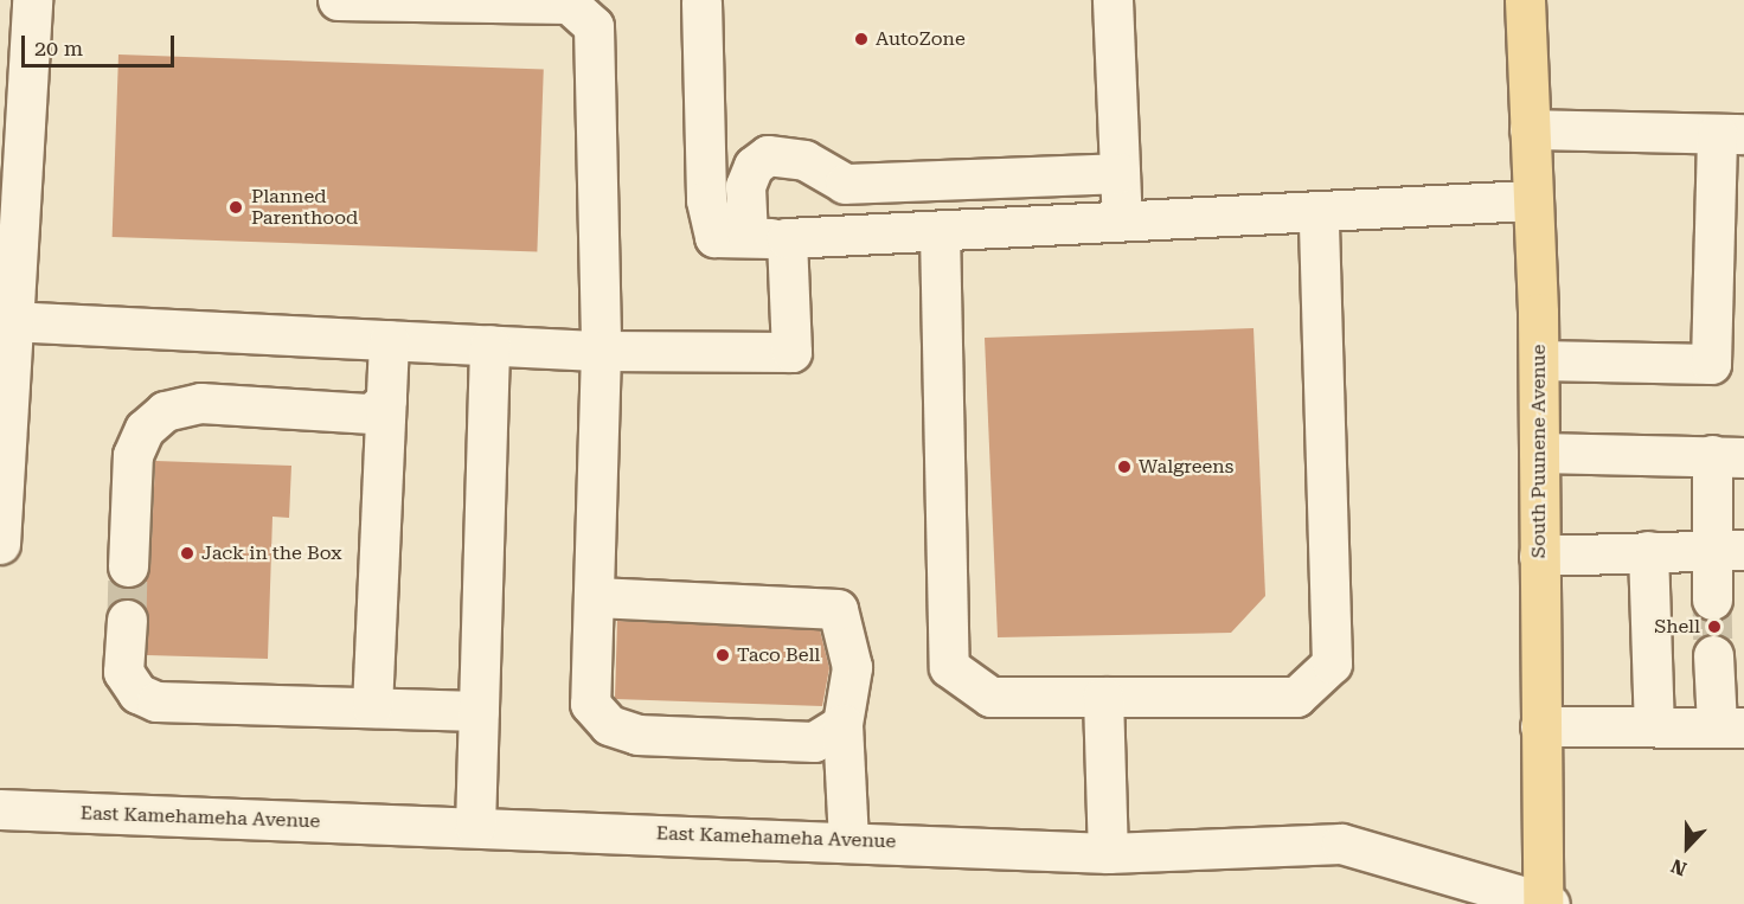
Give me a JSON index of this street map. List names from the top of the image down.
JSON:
{
  "streets": {
    "main road": ["South Puunene Avenue"],
    "street": ["East Kamehameha Avenue"]
  },
  "crossings": [
    ["South Puunene Avenue", "East Kamehameha Avenue"]
  ],
  "places": [
    "AutoZone",
    "Planned Parenthood",
    "Walgreens",
    "Jack in the Box",
    "Shell",
    "Taco Bell"
  ],
  "scale_bar": "20 m",
  "north": "bottom"
}
